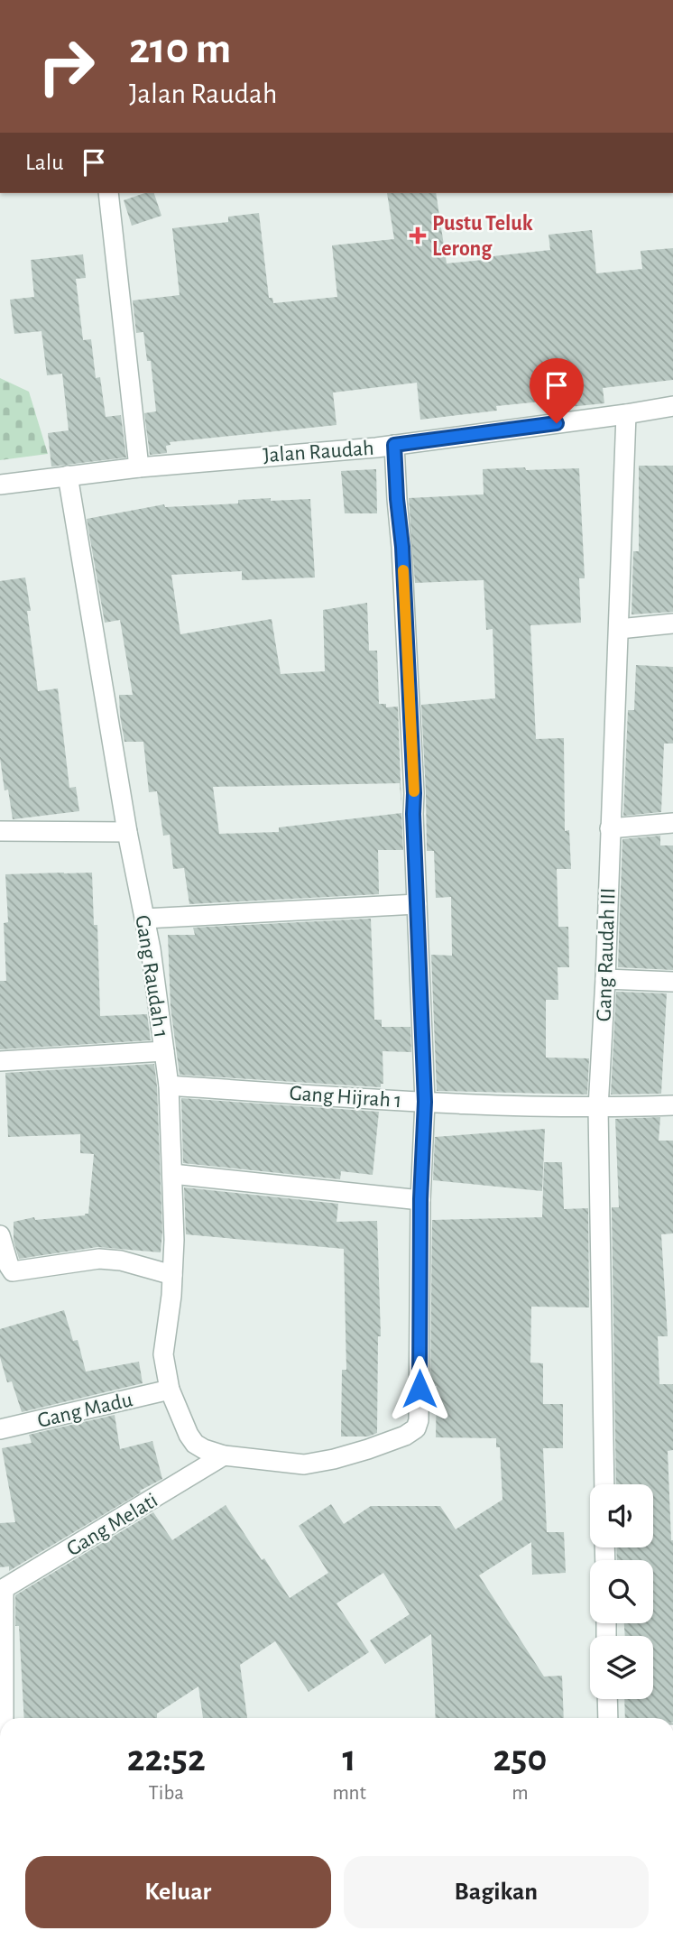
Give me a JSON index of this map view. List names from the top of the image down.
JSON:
{
  "streets": {
    "street": [
      "Jalan Raudah",
      "Gang Raudah III",
      "Gang Raudah 1",
      "Gang Hijrah 1",
      "Gang Madu",
      "Gang Melati"
    ]
  },
  "crossings": [
    ["Jalan Raudah", "Gang Raudah III"],
    ["Jalan Raudah", "Gang Raudah 1"],
    ["Gang Raudah III", "Gang Hijrah 1"],
    ["Gang Raudah 1", "Gang Hijrah 1"],
    ["Gang Raudah 1", "Gang Madu"],
    ["Gang Raudah 1", "Gang Melati"]
  ],
  "places": {
    "health": ["Pustu Teluk Lerong"]
  },
  "page": {
    "turn": ["210 m", "Jalan Raudah"],
    "then": "Lalu",
    "eta": [
      "22:52",
      "Tiba",
      "1",
      "mnt",
      "250",
      "m"
    ],
    "buttons": ["Keluar", "Bagikan"]
  }
}
